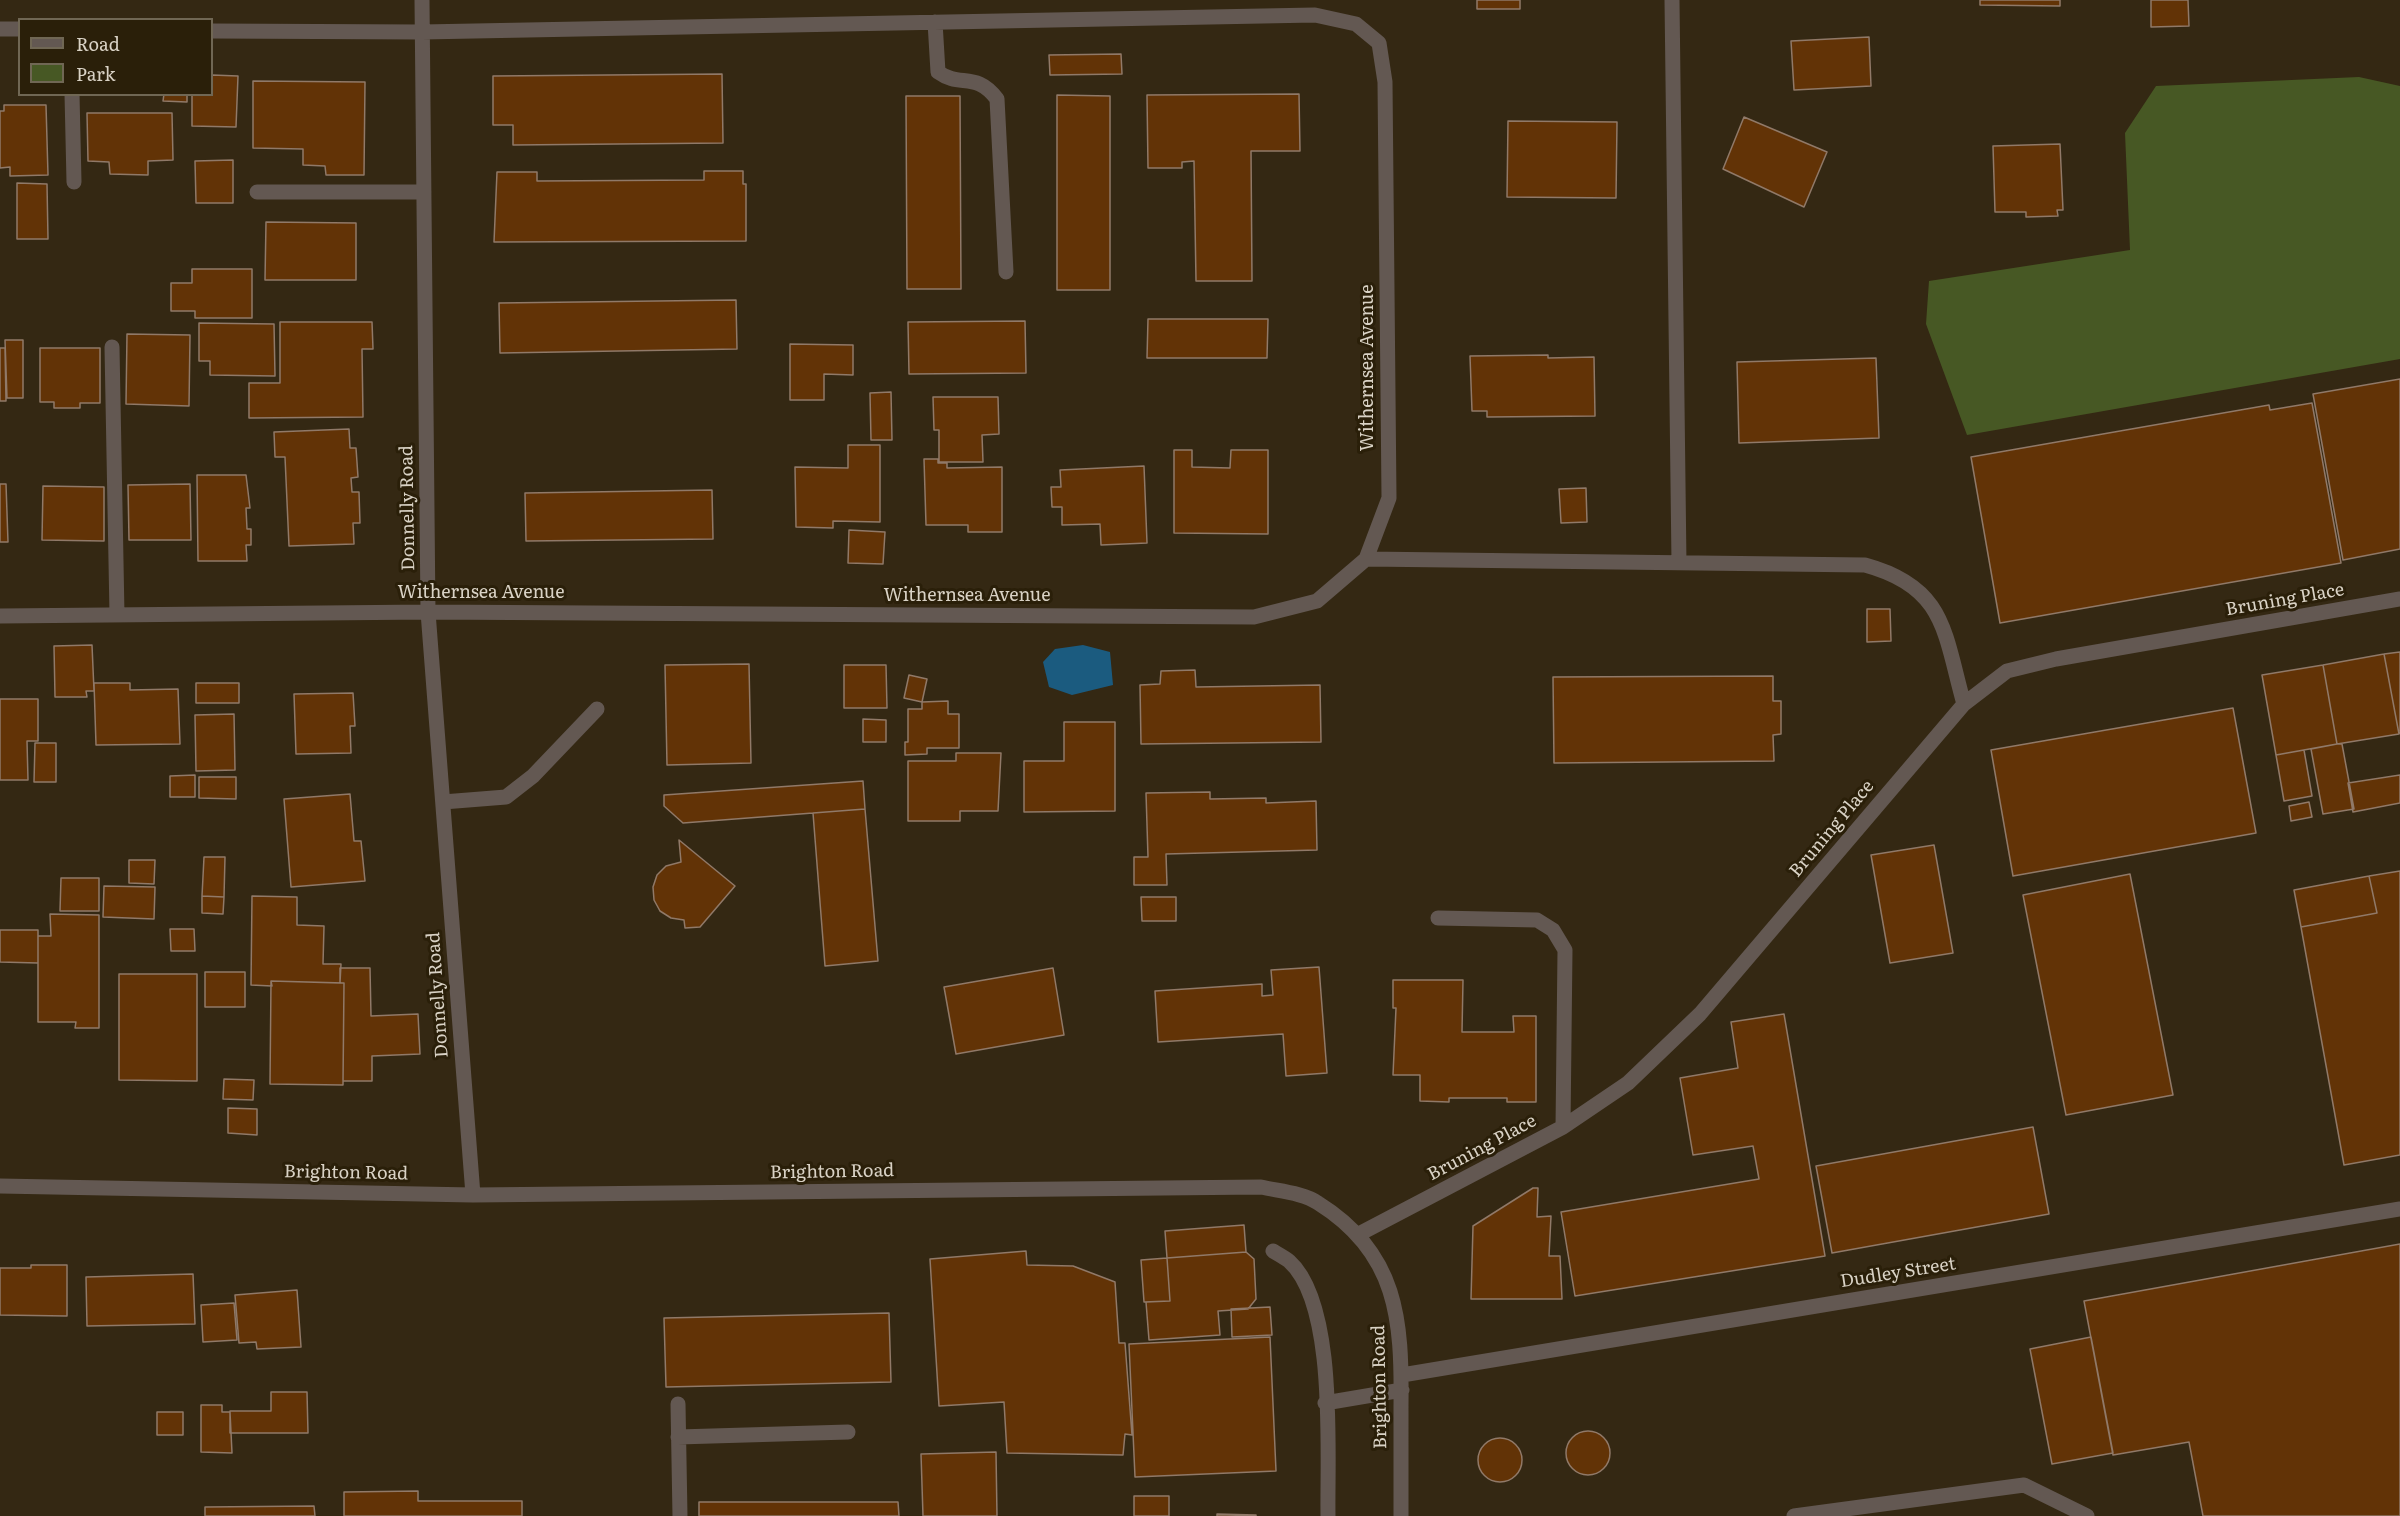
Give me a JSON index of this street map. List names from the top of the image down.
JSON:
{
  "streets": {
    "street": [
      "Withernsea Avenue",
      "Donnelly Road",
      "Bruning Place",
      "Brighton Road",
      "Dudley Street"
    ]
  },
  "crossings": [
    ["Withernsea Avenue", "Donnelly Road"],
    ["Donnelly Road", "Brighton Road"],
    ["Bruning Place", "Brighton Road"],
    ["Brighton Road", "Dudley Street"]
  ],
  "legend": ["Road", "Park"]
}
